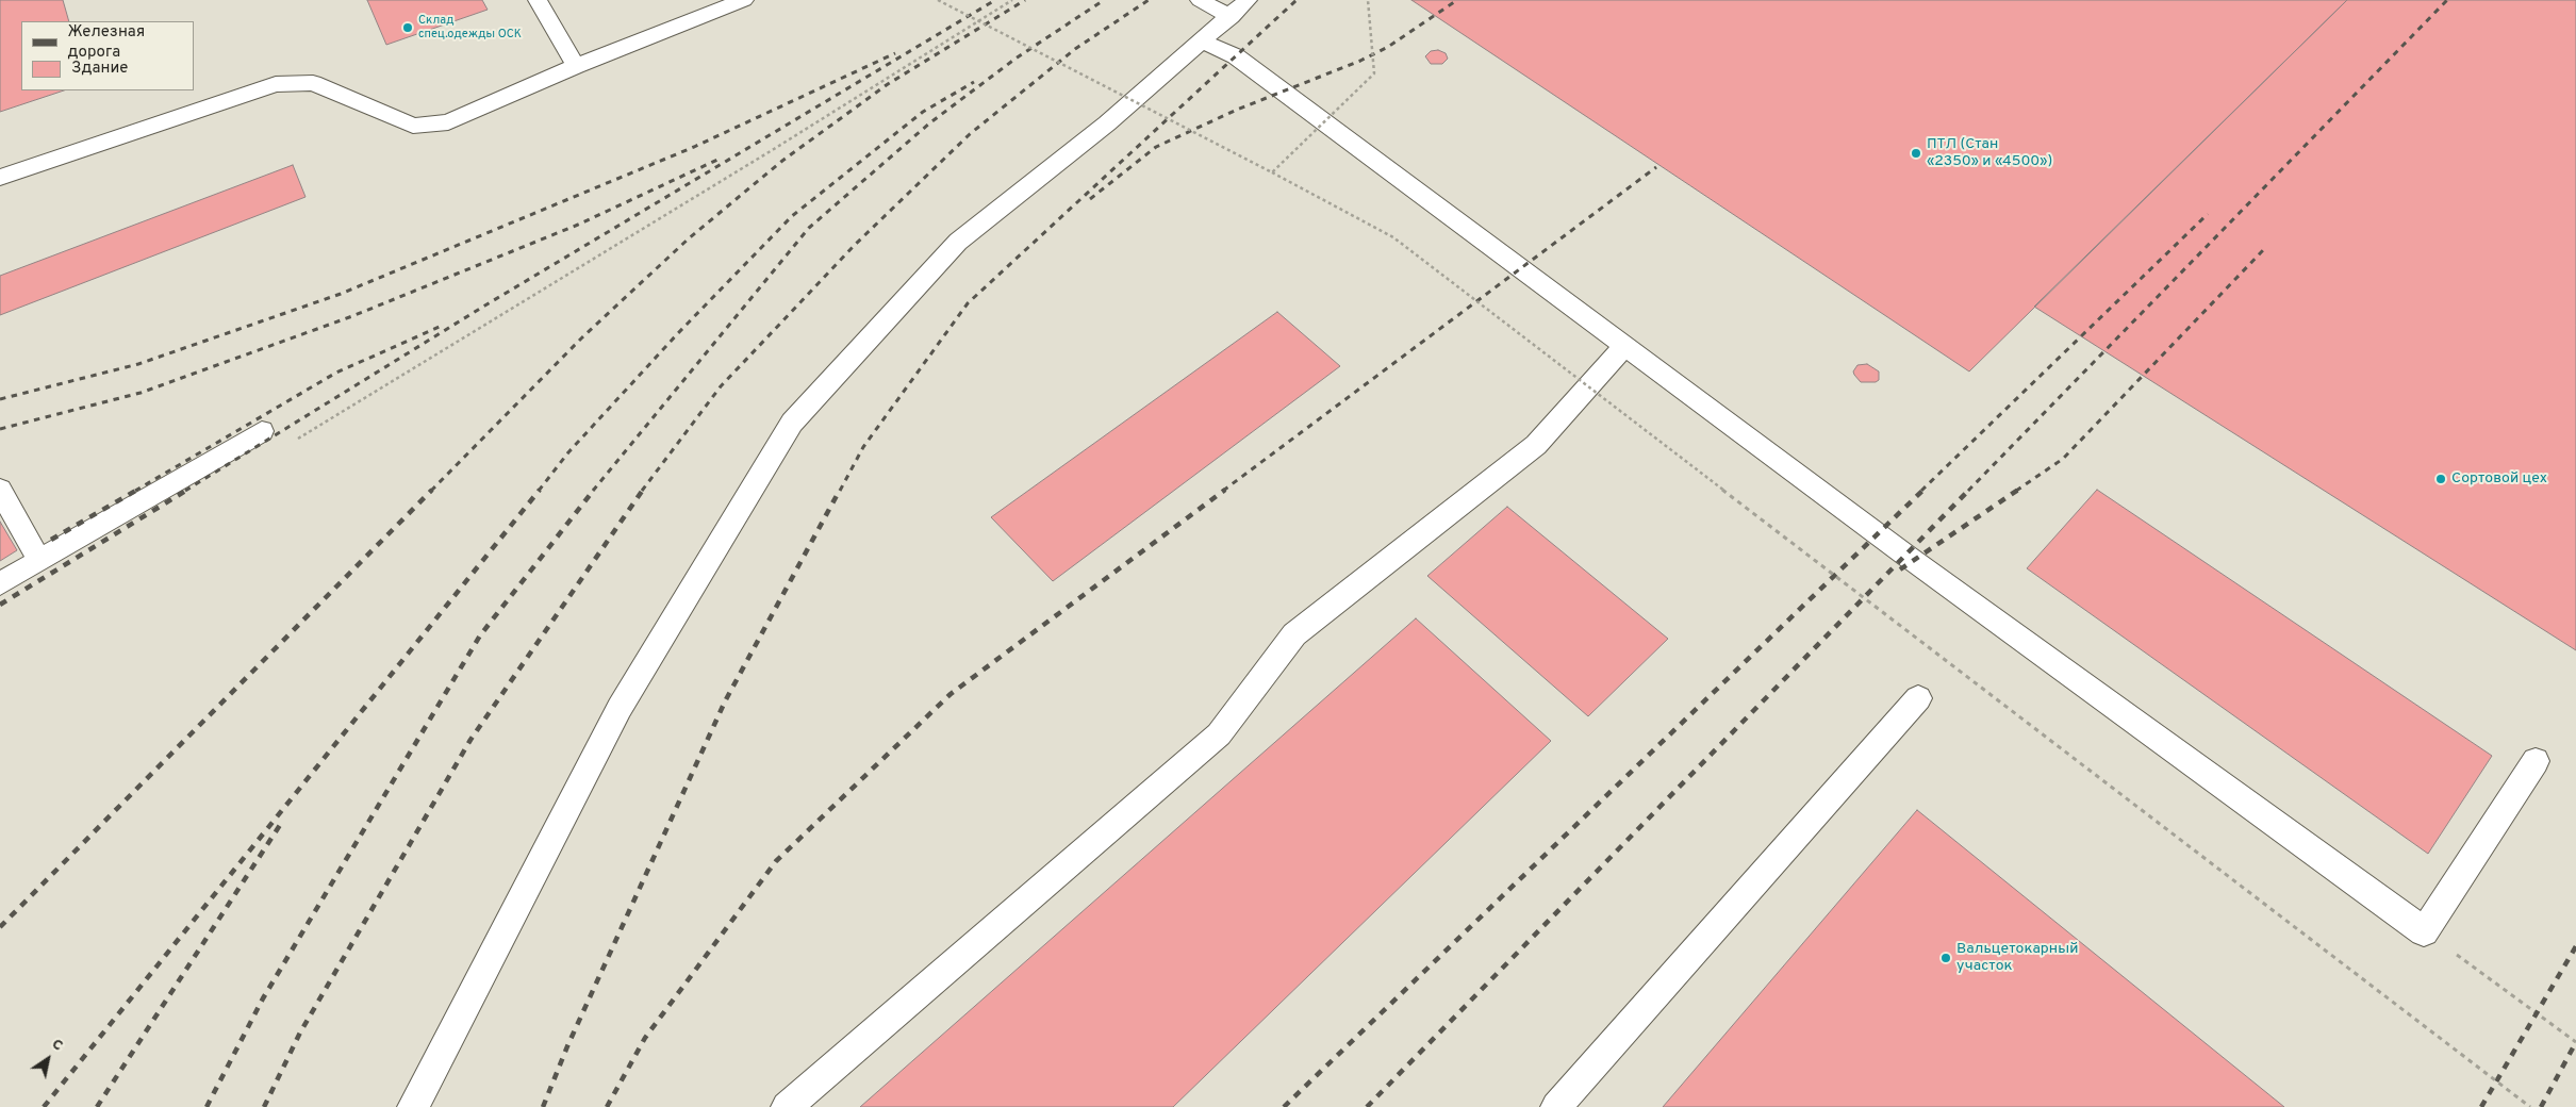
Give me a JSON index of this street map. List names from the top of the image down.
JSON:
{
  "places": [
    "Склад спец.одежды ОСК",
    "ПТЛ (Стан «2350» и «4500»)",
    "Сортовой цех",
    "Вальцетокарный участок"
  ],
  "legend": ["Железная дорога", "Здание"],
  "north": "top right"
}
